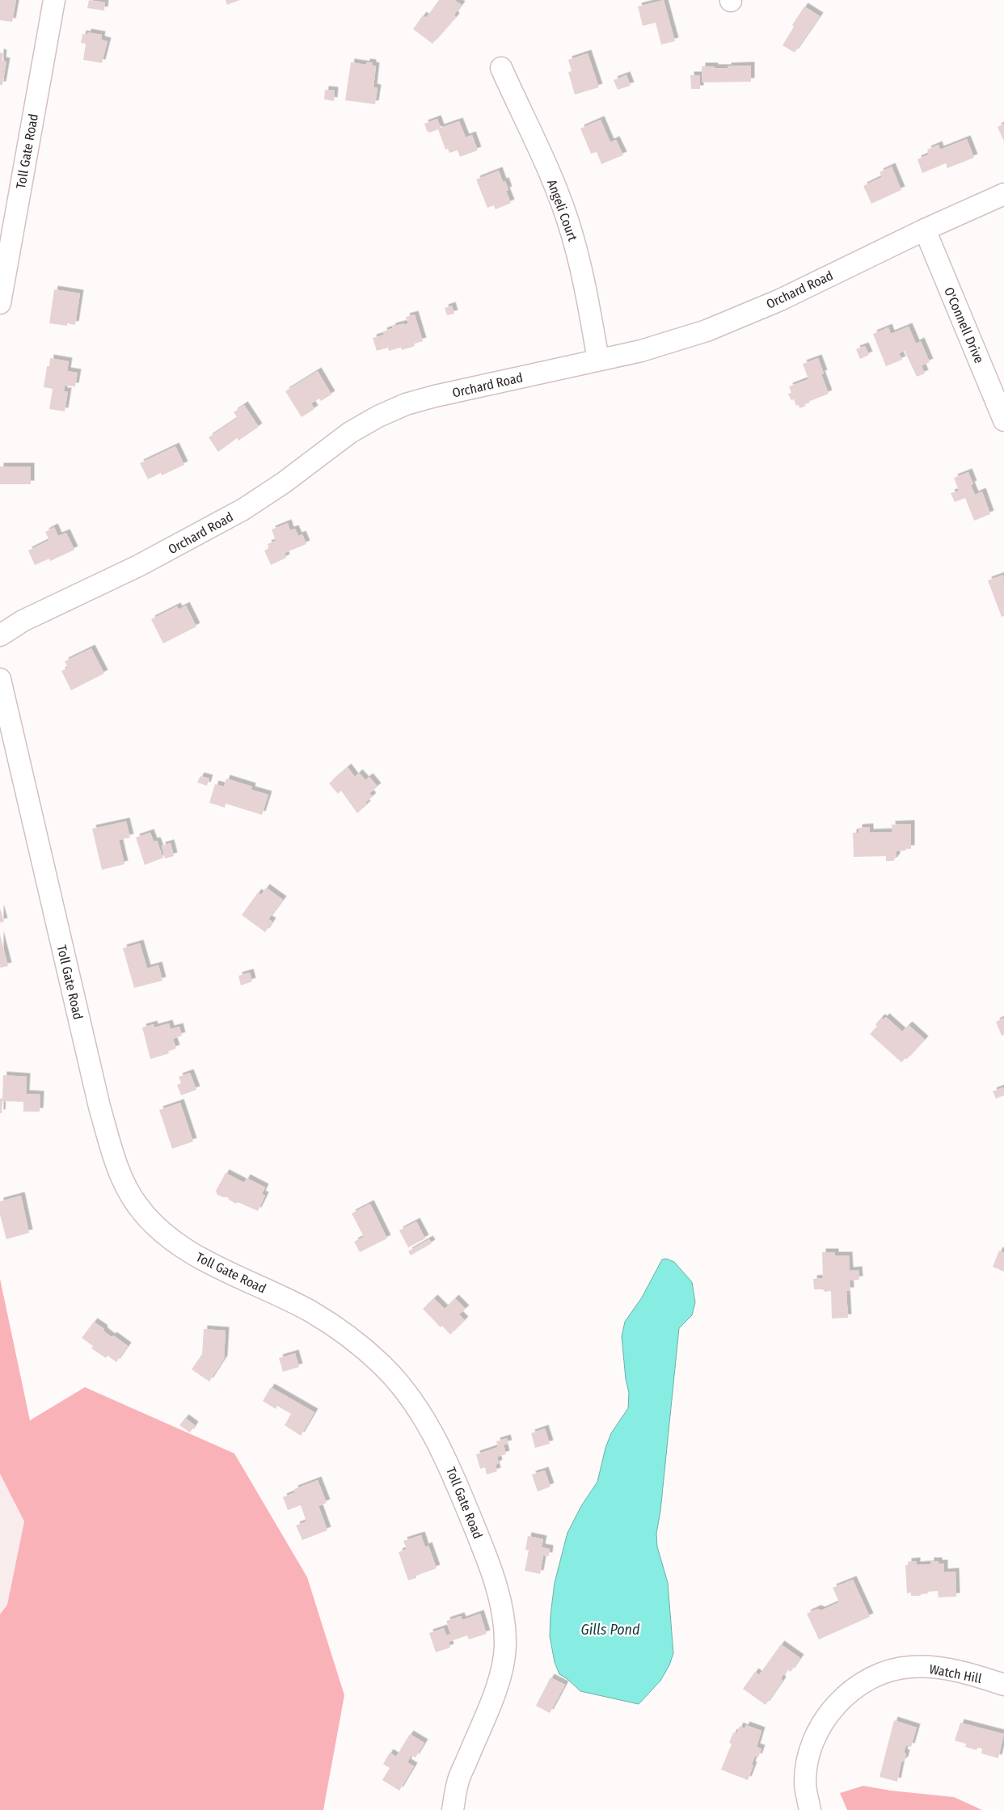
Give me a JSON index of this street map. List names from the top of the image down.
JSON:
{
  "streets": {
    "street": [
      "Toll Gate Road",
      "Angeli Court",
      "Orchard Road",
      "O'Connell Drive",
      "Watch Hill"
    ]
  },
  "crossings": [
    ["Angeli Court", "Orchard Road"],
    ["Orchard Road", "O'Connell Drive"]
  ],
  "water": ["Gills Pond"]
}
